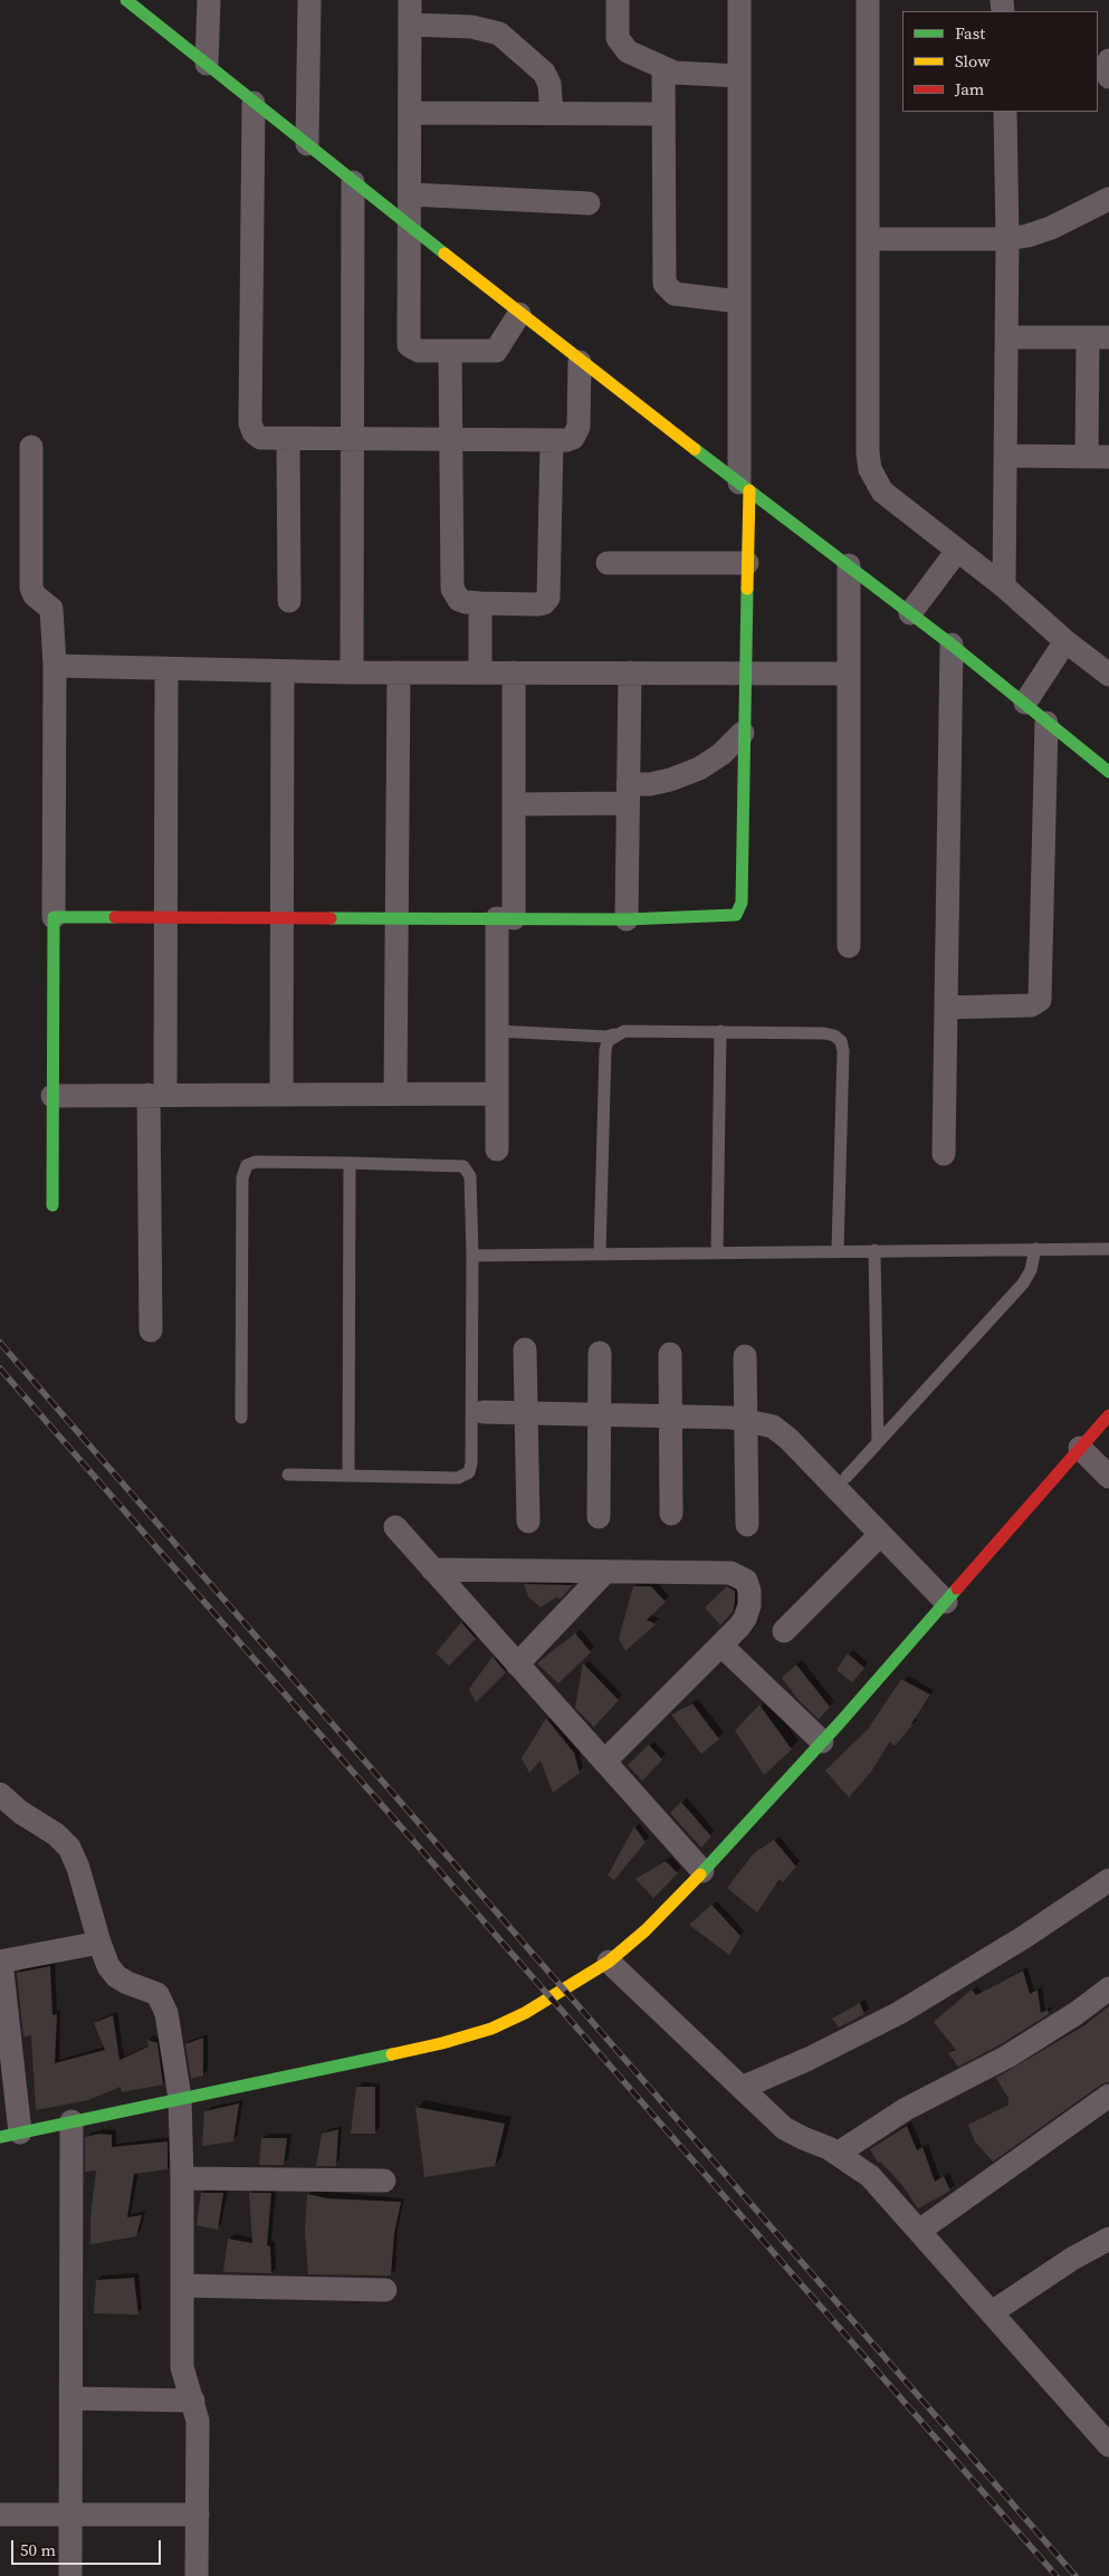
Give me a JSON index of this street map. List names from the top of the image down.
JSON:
{
  "legend": ["Fast", "Slow", "Jam"],
  "scale_bar": "50 m"
}
